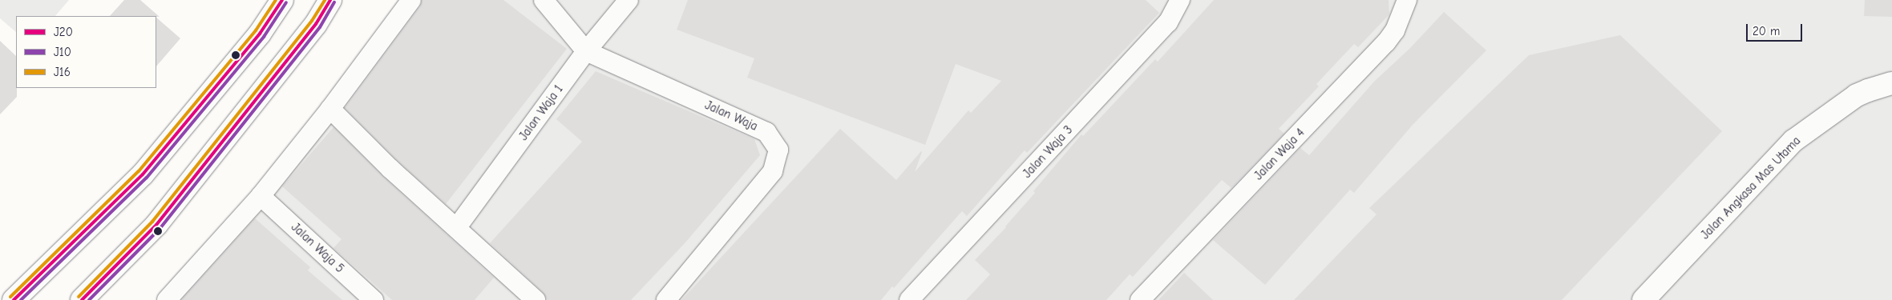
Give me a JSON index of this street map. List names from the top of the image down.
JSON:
{
  "streets": {
    "main road": ["Jalan Angkasa Mas Utama"],
    "street": [
      "Jalan Waja 1",
      "Jalan Waja",
      "Jalan Waja 3",
      "Jalan Waja 4",
      "Jalan Waja 5"
    ]
  },
  "crossings": [
    ["Jalan Waja 1", "Jalan Waja"]
  ],
  "lines": ["transit line J20", "transit line J16", "transit line J10"],
  "legend": ["J20", "J10", "J16"],
  "scale_bar": "20 m"
}
